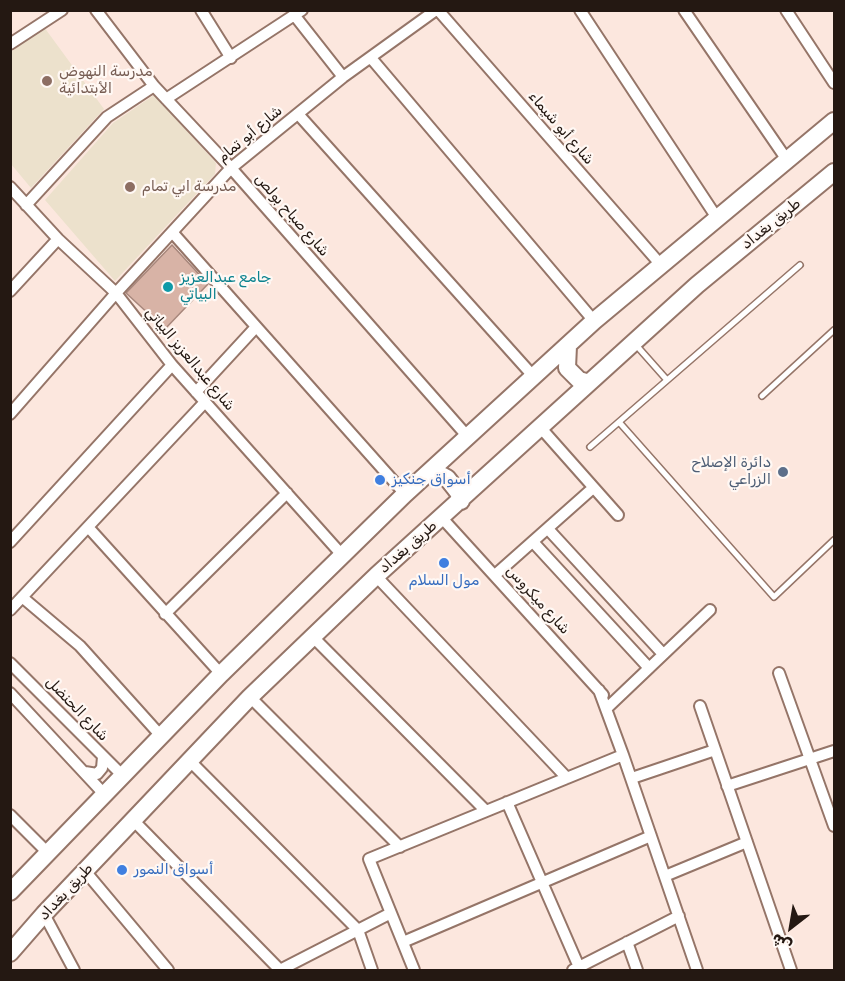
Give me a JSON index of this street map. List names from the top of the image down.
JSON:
{
  "streets": {
    "main road": ["طريق بغداد"],
    "street": [
      "شارع أبو شيماء",
      "شارع أبو تمام",
      "شارع صباح بولص",
      "شارع عبدالعزيز البياتي",
      "شارع ميكروس",
      "شارع الحنضل"
    ]
  },
  "crossings": [
    ["شارع أبو شيماء", "شارع أبو تمام"],
    ["شارع أبو تمام", "شارع صباح بولص"],
    ["شارع أبو تمام", "شارع عبدالعزيز البياتي"],
    ["طريق بغداد", "شارع ميكروس"]
  ],
  "places": [
    "مدرسة النهوض الأبتدائية",
    "مدرسة ابي تمام",
    "جامع عبدالعزيز البياتي",
    "دائرة الإصلاح الزراعي",
    "أسواق جنكيز",
    "مول السلام",
    "أسواق النمور"
  ],
  "north": "bottom left"
}
